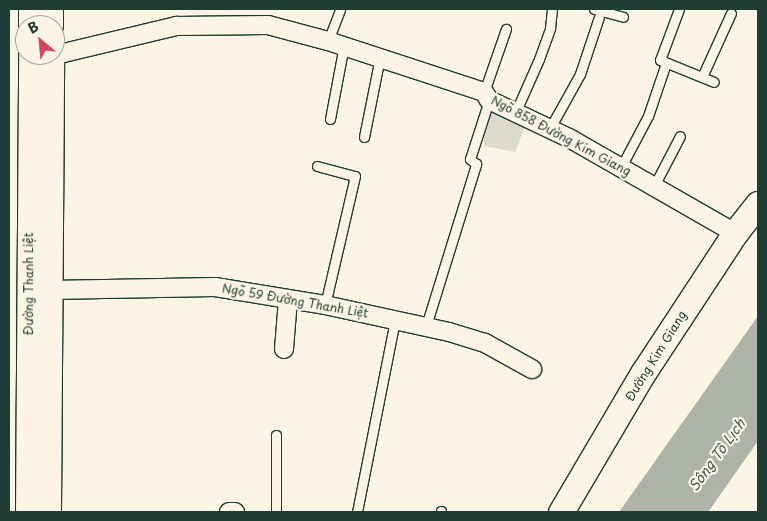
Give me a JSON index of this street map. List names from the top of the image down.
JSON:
{
  "streets": {
    "street": [
      "Ngõ 858 Đường Kim Giang",
      "Đường Thanh Liệt",
      "Ngõ 59 Đường Thanh Liệt",
      "Đường Kim Giang"
    ]
  },
  "crossings": [
    ["Ngõ 858 Đường Kim Giang", "Đường Kim Giang"],
    ["Đường Thanh Liệt", "Ngõ 59 Đường Thanh Liệt"]
  ],
  "water": ["Sông Tô Lịch"],
  "north": "top left"
}
